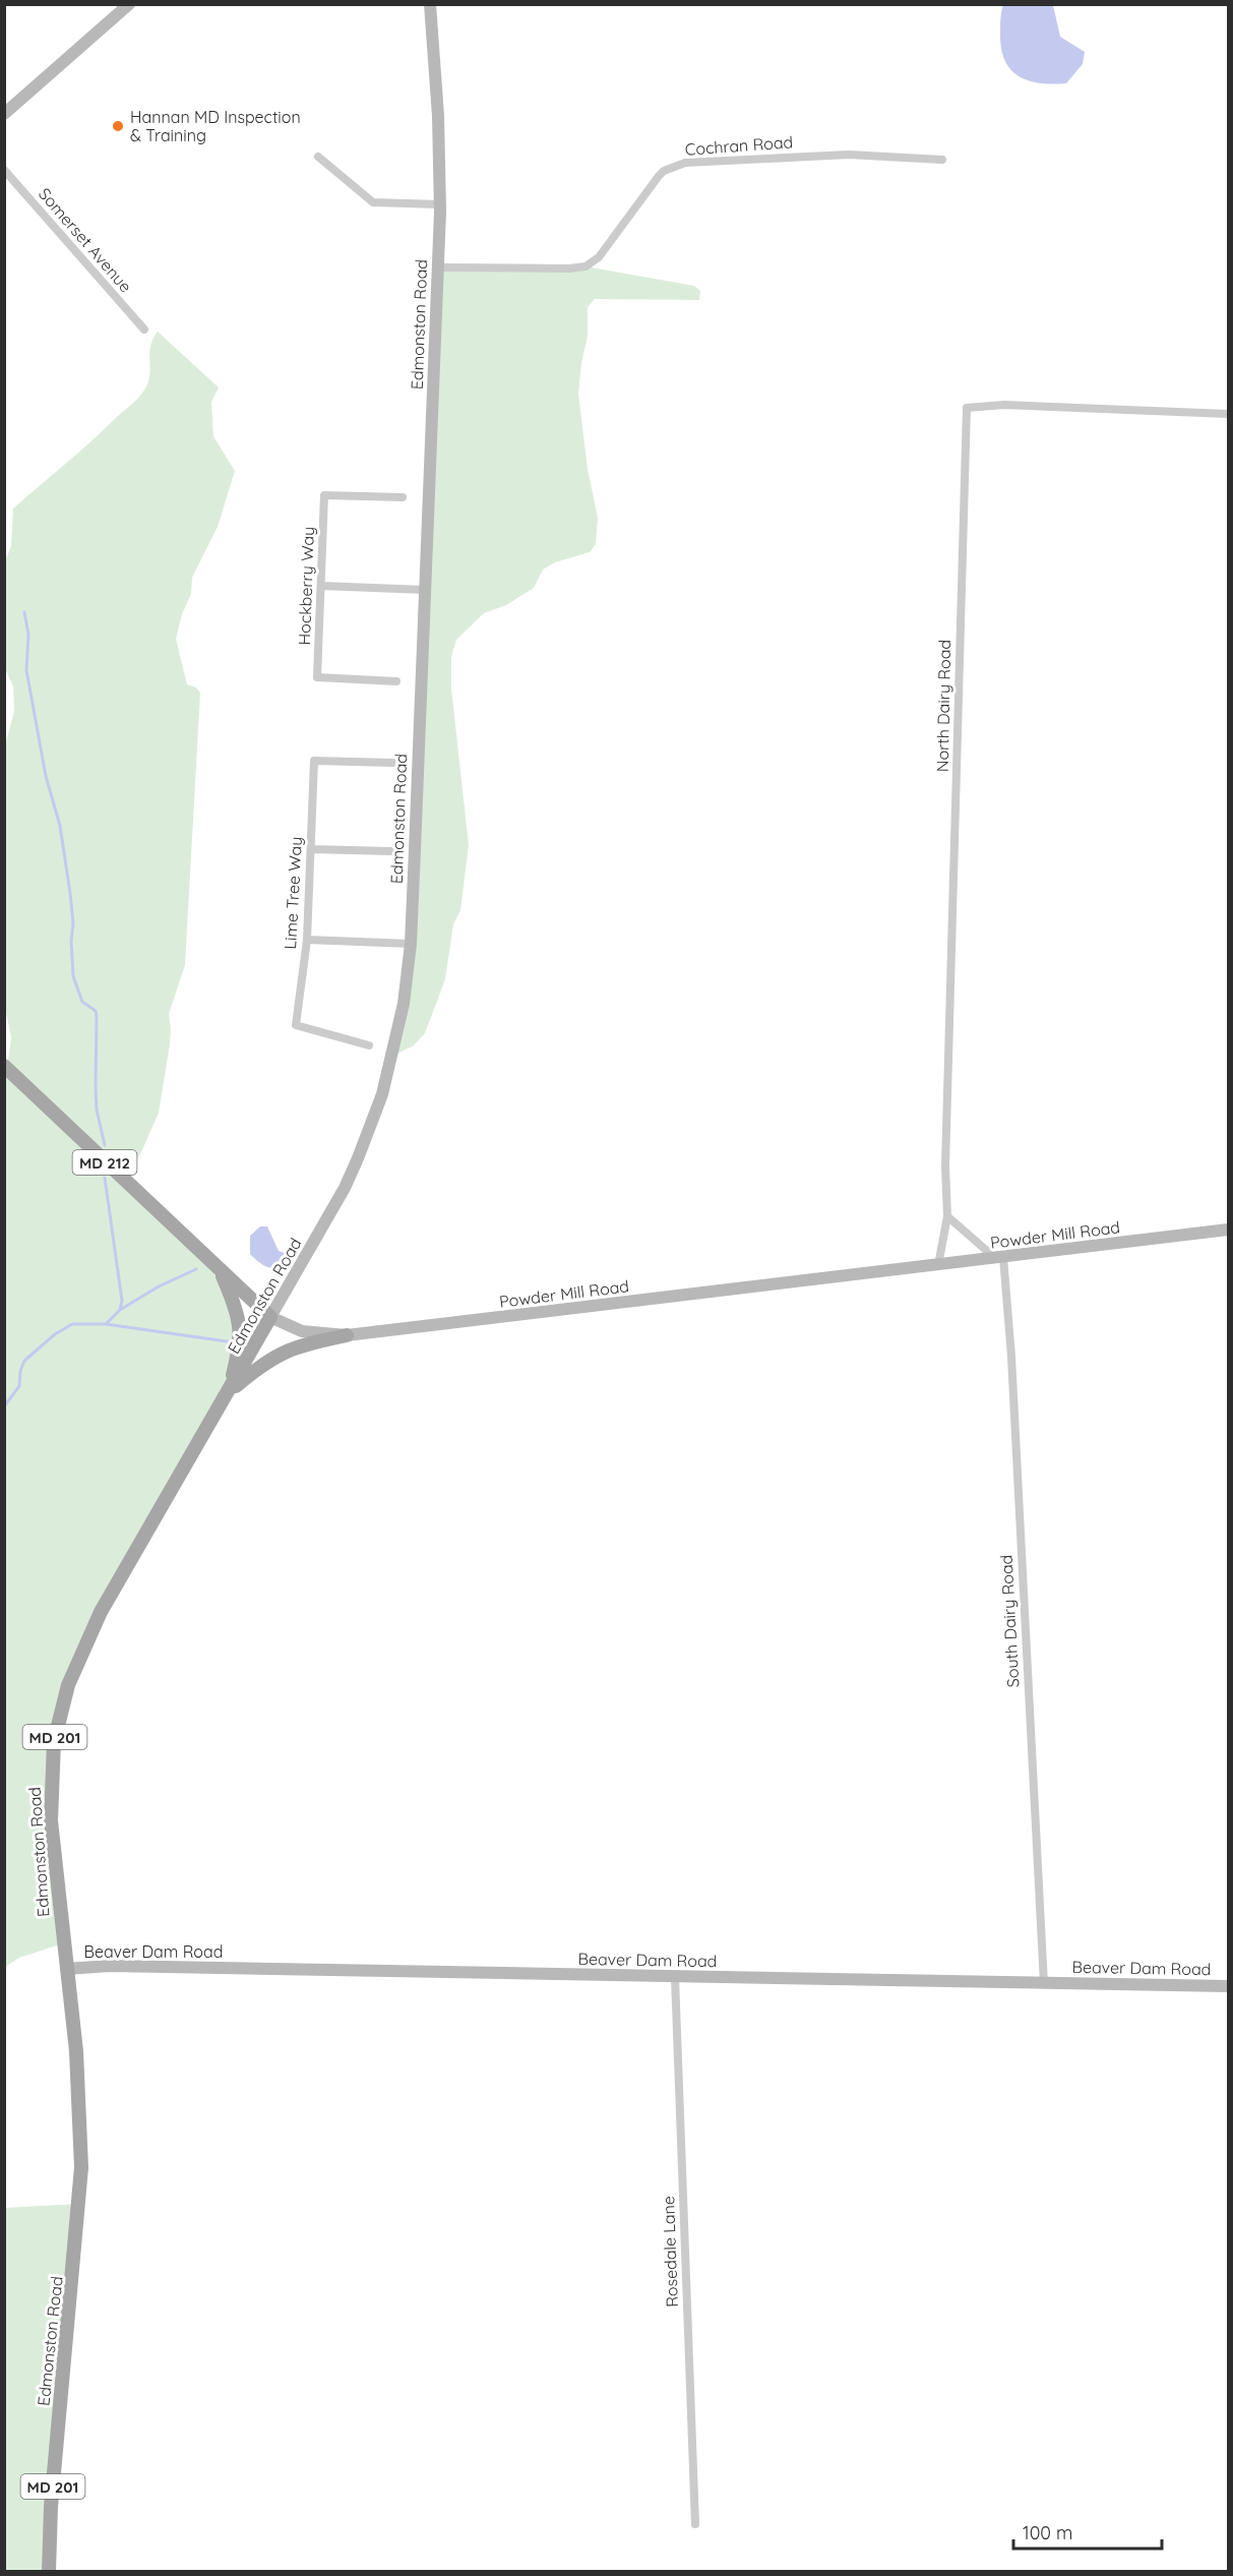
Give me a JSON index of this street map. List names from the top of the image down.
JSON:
{
  "streets": {
    "main road": [
      "Edmonston Road",
      "MD 212",
      "Powder Mill Road",
      "MD 201",
      "Beaver Dam Road"
    ],
    "street": [
      "Cochran Road",
      "Somerset Avenue",
      "Hockberry Way",
      "North Dairy Road",
      "Lime Tree Way",
      "South Dairy Road",
      "Rosedale Lane"
    ]
  },
  "crossings": [
    ["Cochran Road", "Edmonston Road"],
    ["Edmonston Road", "Powder Mill Road"],
    ["Edmonston Road", "Beaver Dam Road"],
    ["North Dairy Road", "Powder Mill Road"],
    ["Powder Mill Road", "South Dairy Road"],
    ["South Dairy Road", "Beaver Dam Road"],
    ["Beaver Dam Road", "Rosedale Lane"]
  ],
  "places": ["Hannan MD Inspection & Training"],
  "scale_bar": "100 m"
}
